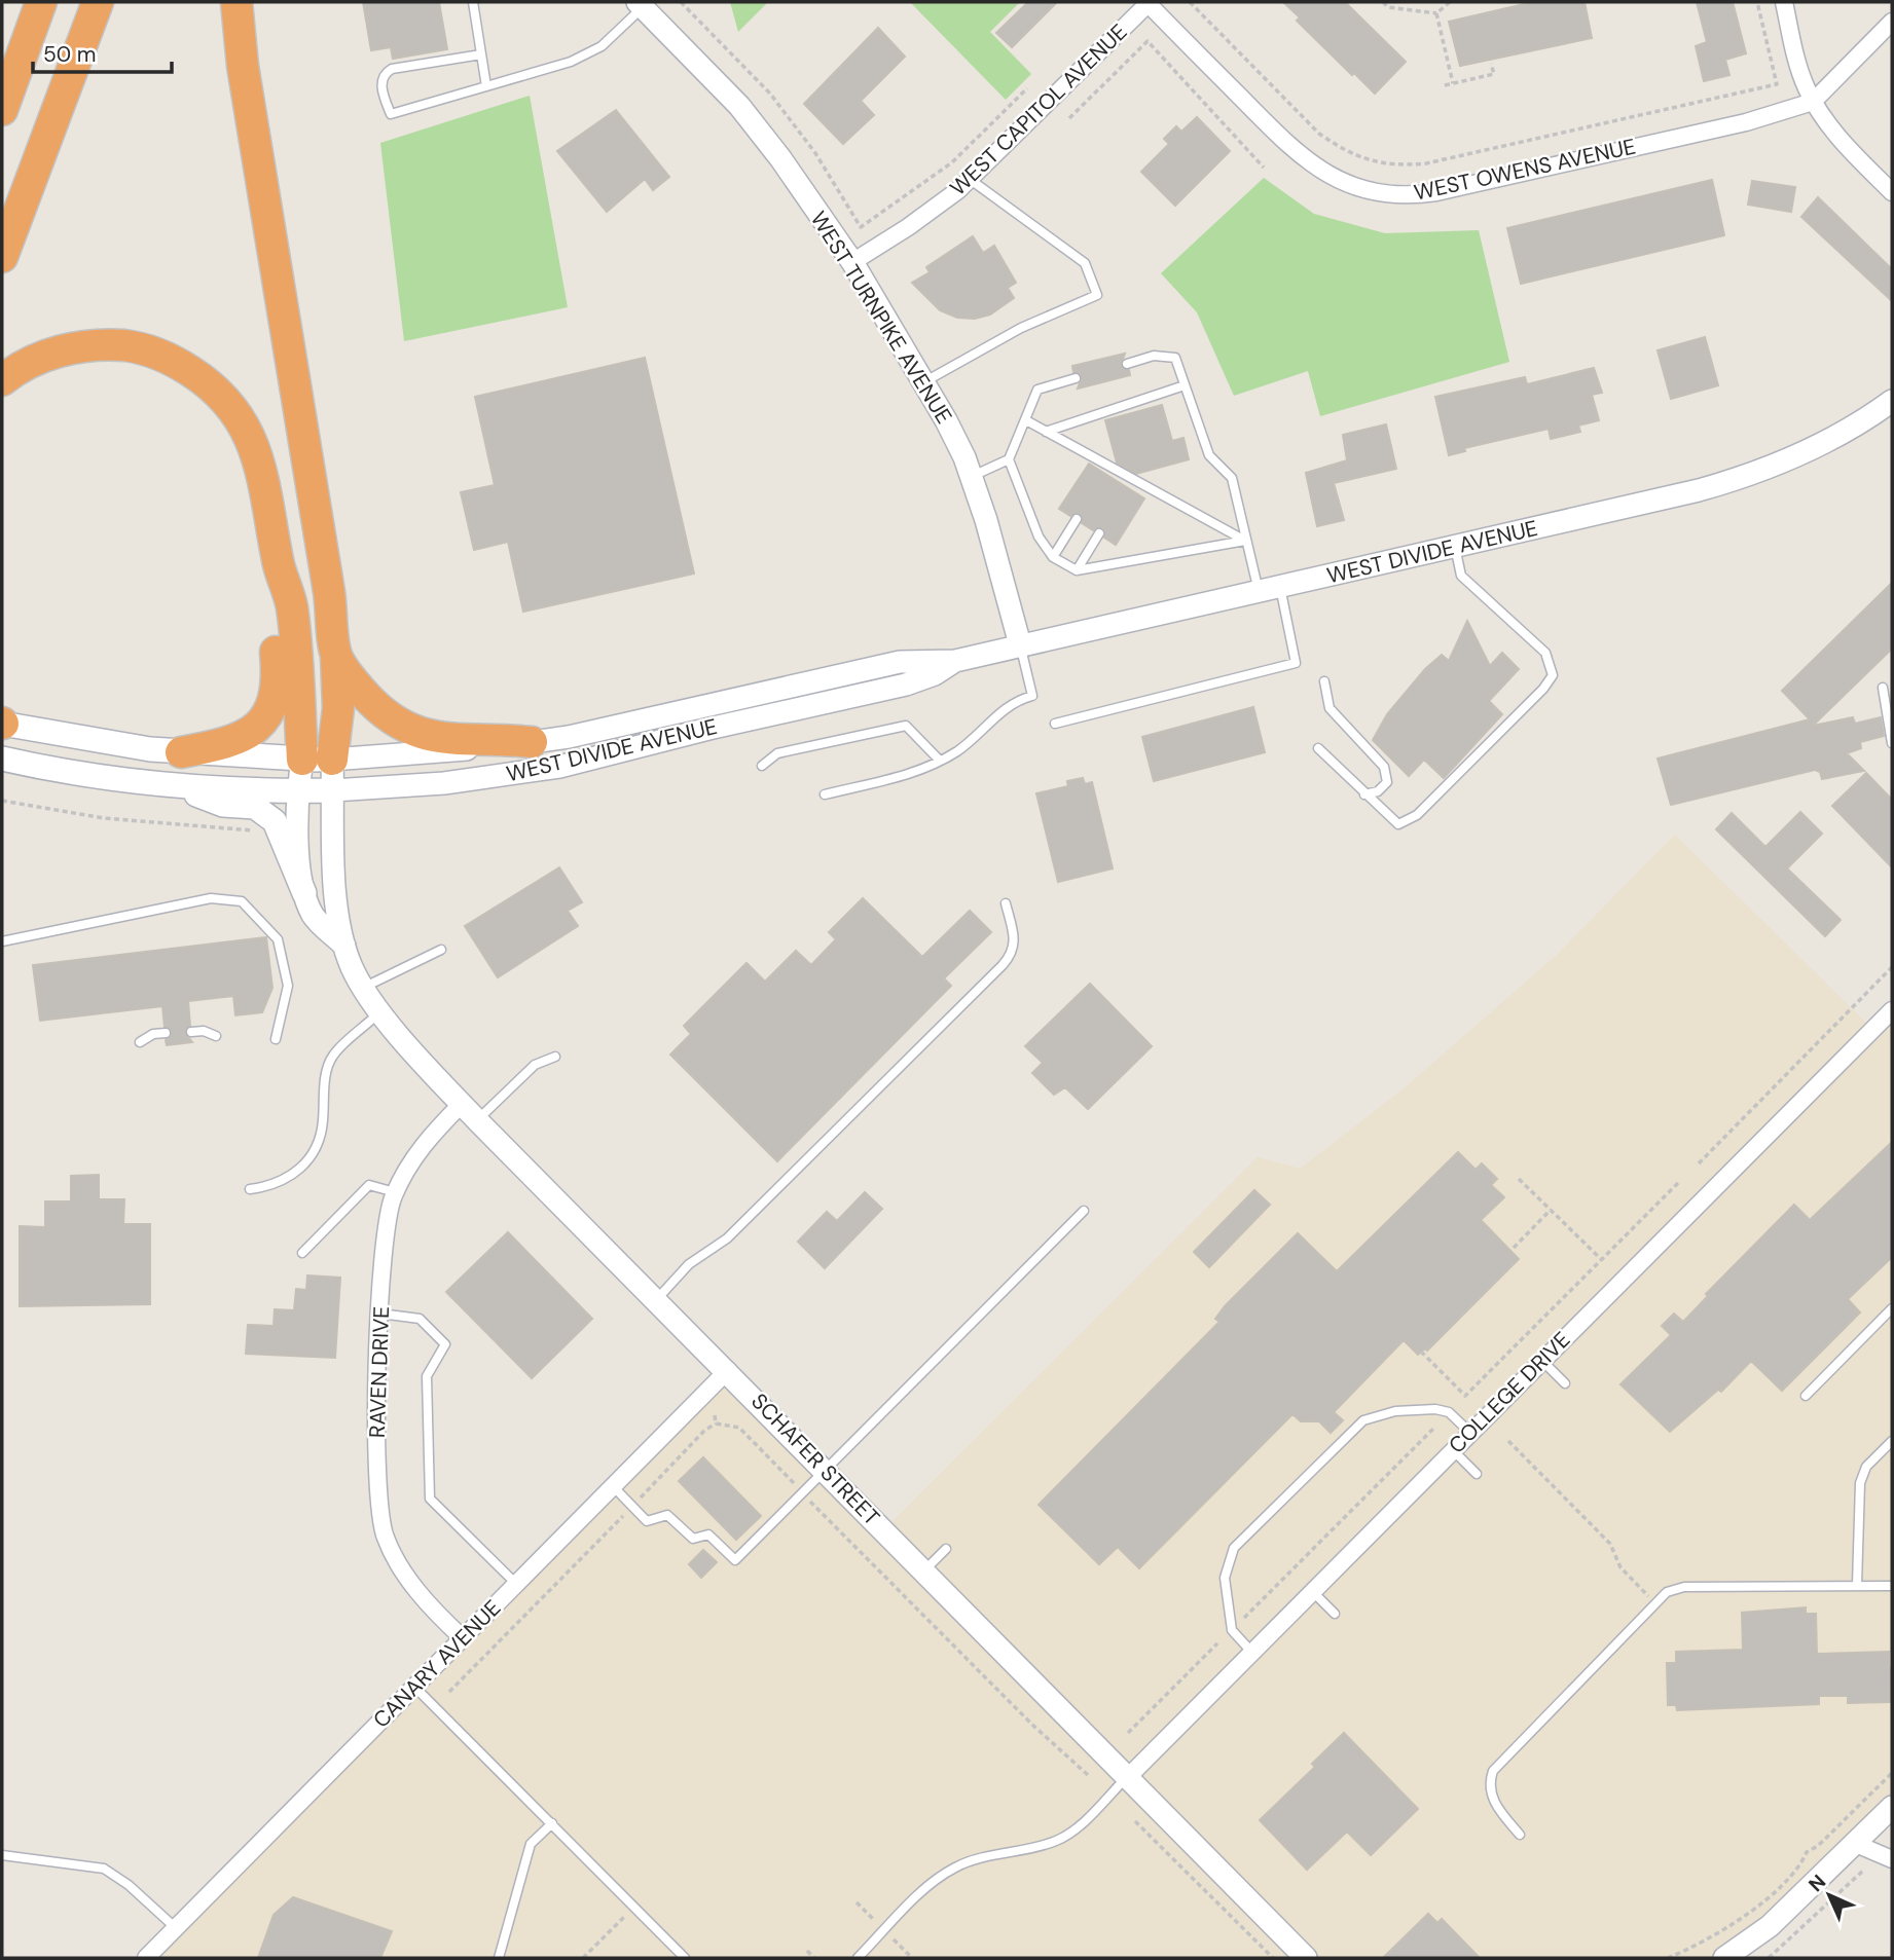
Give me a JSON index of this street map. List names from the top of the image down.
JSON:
{
  "streets": {
    "main road": ["WEST DIVIDE AVENUE"],
    "street": [
      "WEST CAPITOL AVENUE",
      "WEST OWENS AVENUE",
      "WEST TURNPIKE AVENUE",
      "RAVEN DRIVE",
      "COLLEGE DRIVE",
      "SCHAFER STREET",
      "CANARY AVENUE"
    ]
  },
  "crossings": [
    ["WEST CAPITOL AVENUE", "WEST OWENS AVENUE"],
    ["WEST CAPITOL AVENUE", "WEST TURNPIKE AVENUE"],
    ["WEST TURNPIKE AVENUE", "WEST DIVIDE AVENUE"],
    ["WEST DIVIDE AVENUE", "SCHAFER STREET"],
    ["RAVEN DRIVE", "SCHAFER STREET"],
    ["RAVEN DRIVE", "CANARY AVENUE"],
    ["COLLEGE DRIVE", "SCHAFER STREET"],
    ["SCHAFER STREET", "CANARY AVENUE"]
  ],
  "scale_bar": "50 m",
  "north": "top left"
}
